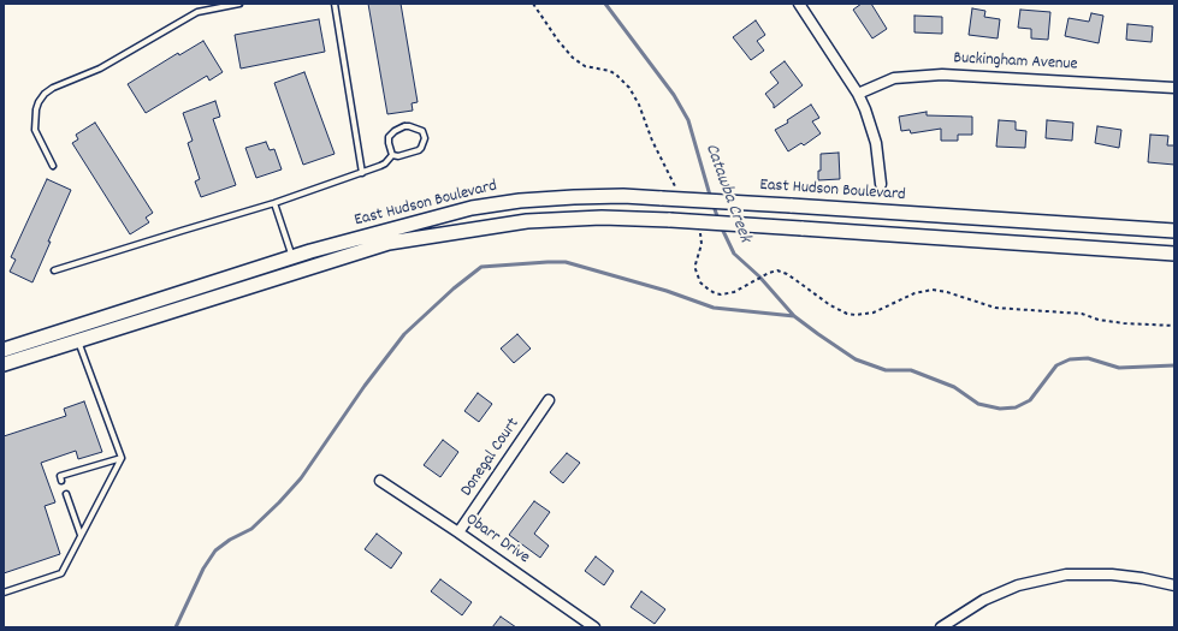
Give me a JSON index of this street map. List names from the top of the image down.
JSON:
{
  "streets": {
    "main road": ["East Hudson Boulevard"],
    "street": ["Buckingham Avenue", "Donegal Court", "Obarr Drive"]
  },
  "crossings": [
    ["Donegal Court", "Obarr Drive"]
  ],
  "water": ["Catawba Creek"]
}
